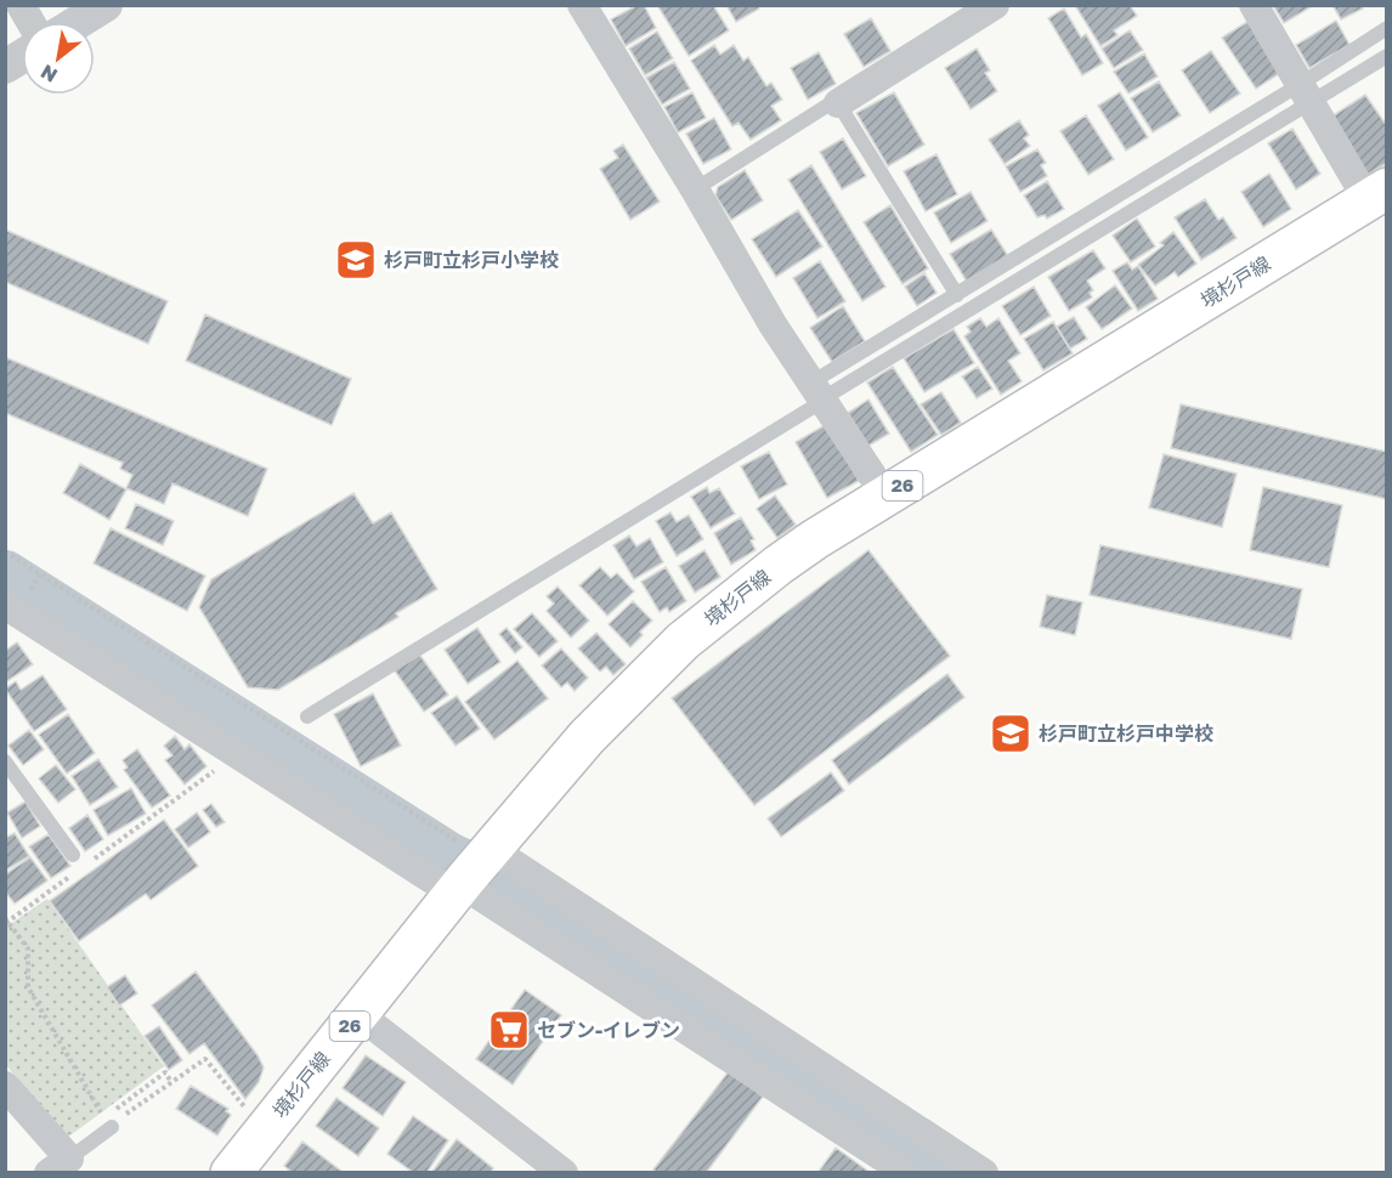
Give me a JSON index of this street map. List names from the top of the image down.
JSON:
{
  "streets": {
    "main road": ["境杉戸線", "26"]
  },
  "places": {
    "school or university": ["杉戸町立杉戸小学校", "杉戸町立杉戸中学校"],
    "supermarket": ["セブン-イレブン"]
  },
  "north": "bottom left"
}
